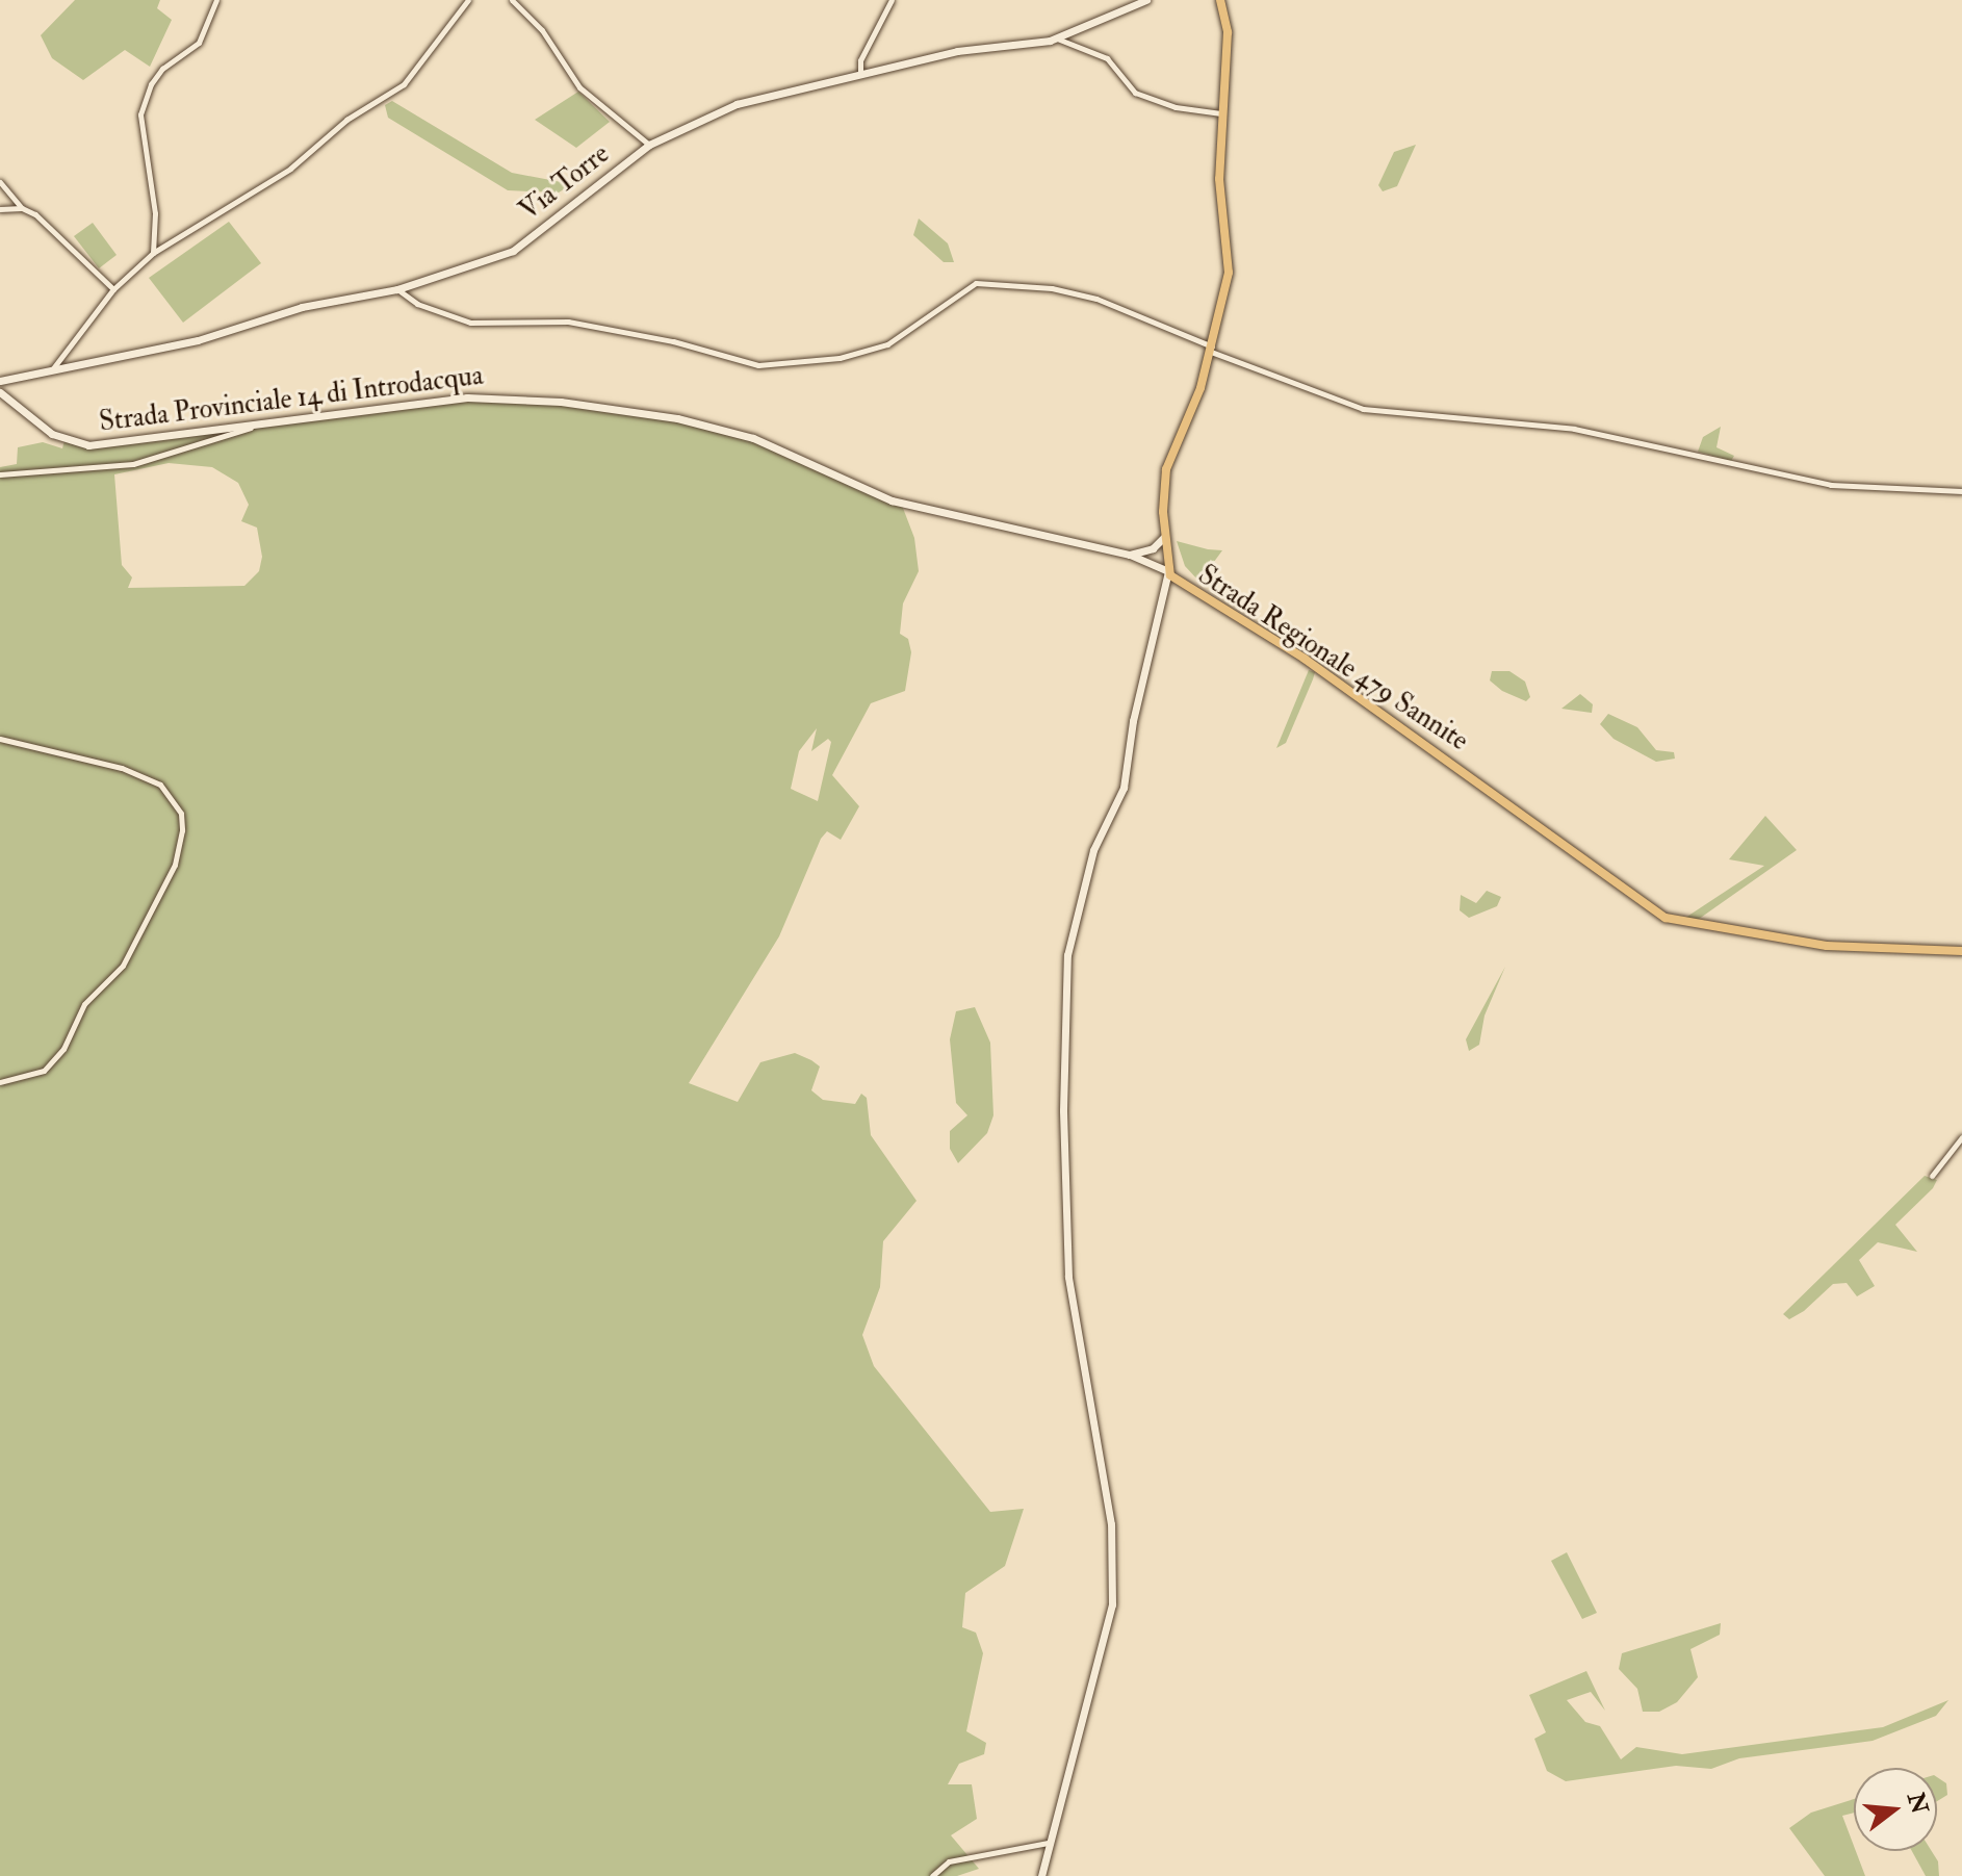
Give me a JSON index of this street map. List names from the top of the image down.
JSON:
{
  "streets": {
    "main road": ["Via Torre", "Strada Provinciale 14 di Introdacqua", "Strada Regionale 479 Sannite"]
  },
  "crossings": [
    ["Strada Provinciale 14 di Introdacqua", "Strada Regionale 479 Sannite"]
  ],
  "north": "right"
}
